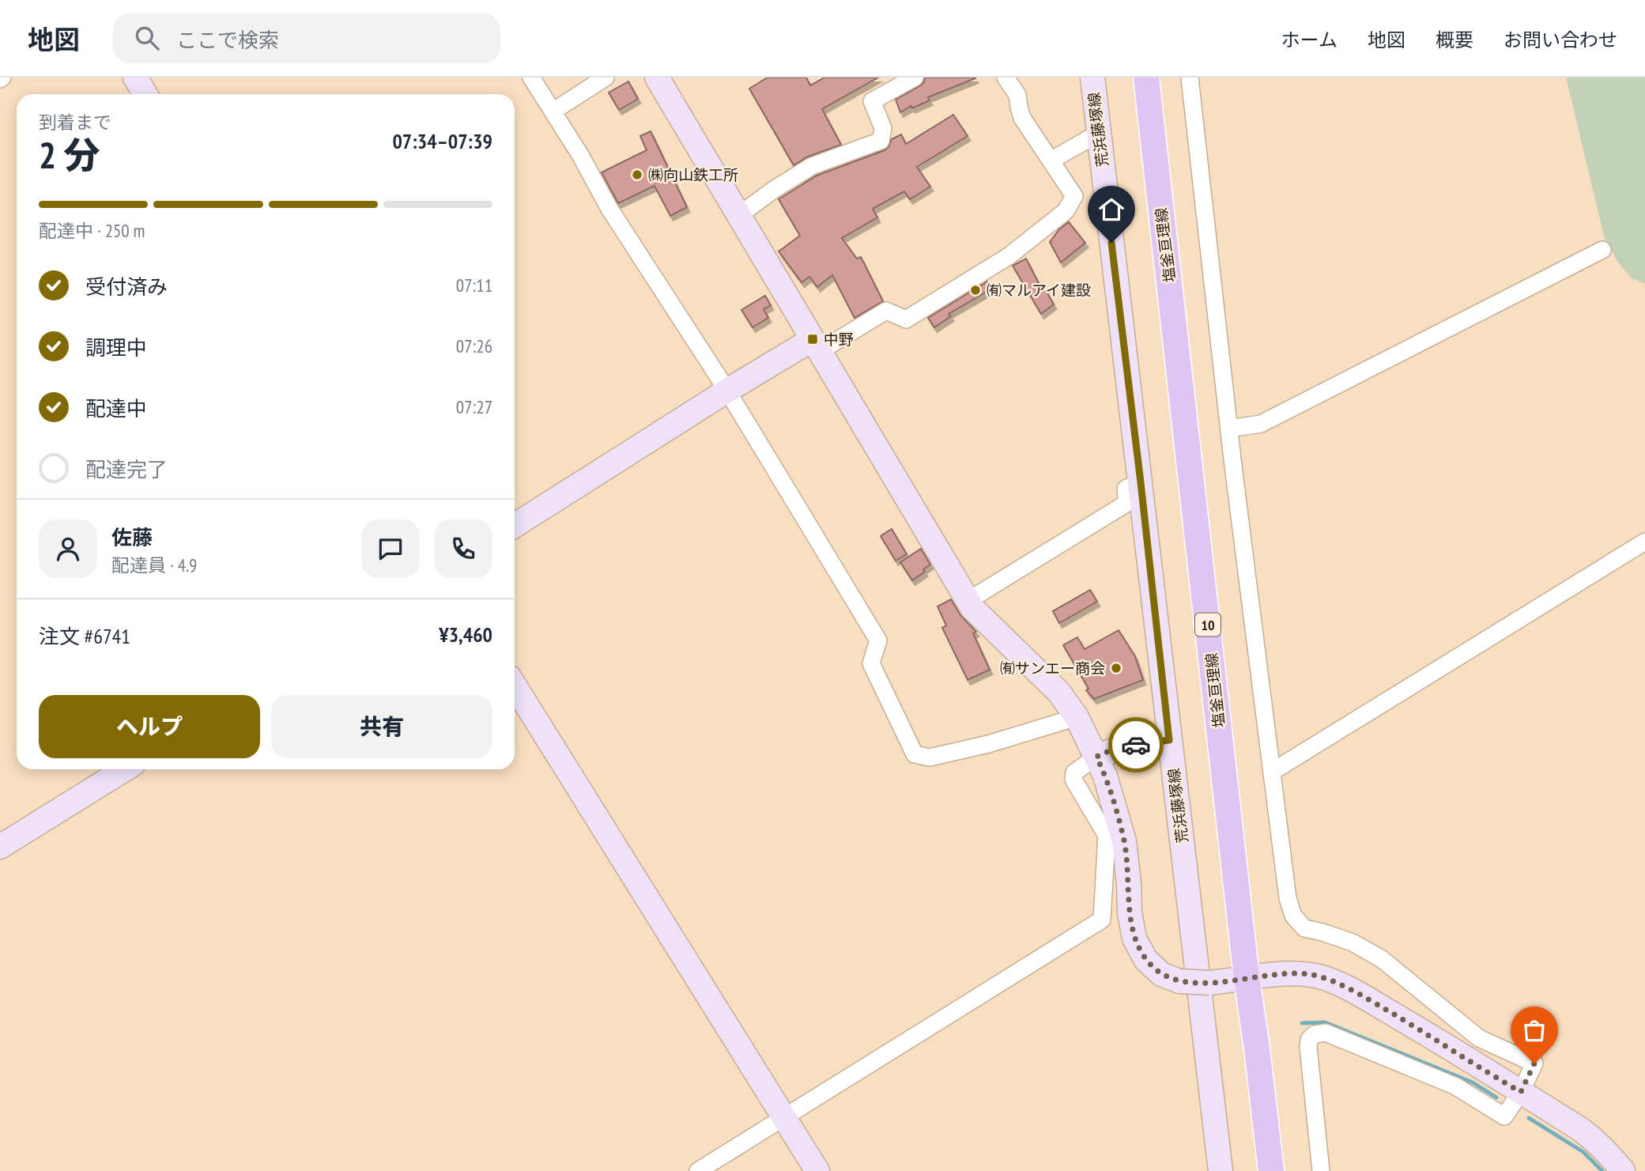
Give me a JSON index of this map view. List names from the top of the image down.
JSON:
{
  "streets": {
    "main road": ["塩釜亘理線", "10"],
    "street": ["荒浜藤塚線"]
  },
  "places": {
    "other": ["㈱向山鉄工所", "㈲マルアイ建設", "㈲サンエー商会"],
    "transit": ["中野"]
  },
  "page": {
    "header": "地図",
    "search": "ここで検索",
    "nav": [
      "ホーム",
      "地図",
      "概要",
      "お問い合わせ"
    ],
    "heading": ["2 分", "到着まで", "07:34–07:39"],
    "panel": [
      "佐藤",
      "配達員 · 4.9",
      "注文 #6741",
      "¥3,460"
    ],
    "bar": "配達中 · 250 m",
    "list": [
      ["受付済み", "07:11"],
      ["調理中", "07:26"],
      ["配達中", "07:27"],
      "配達完了"
    ],
    "buttons": ["ヘルプ", "共有"]
  }
}
